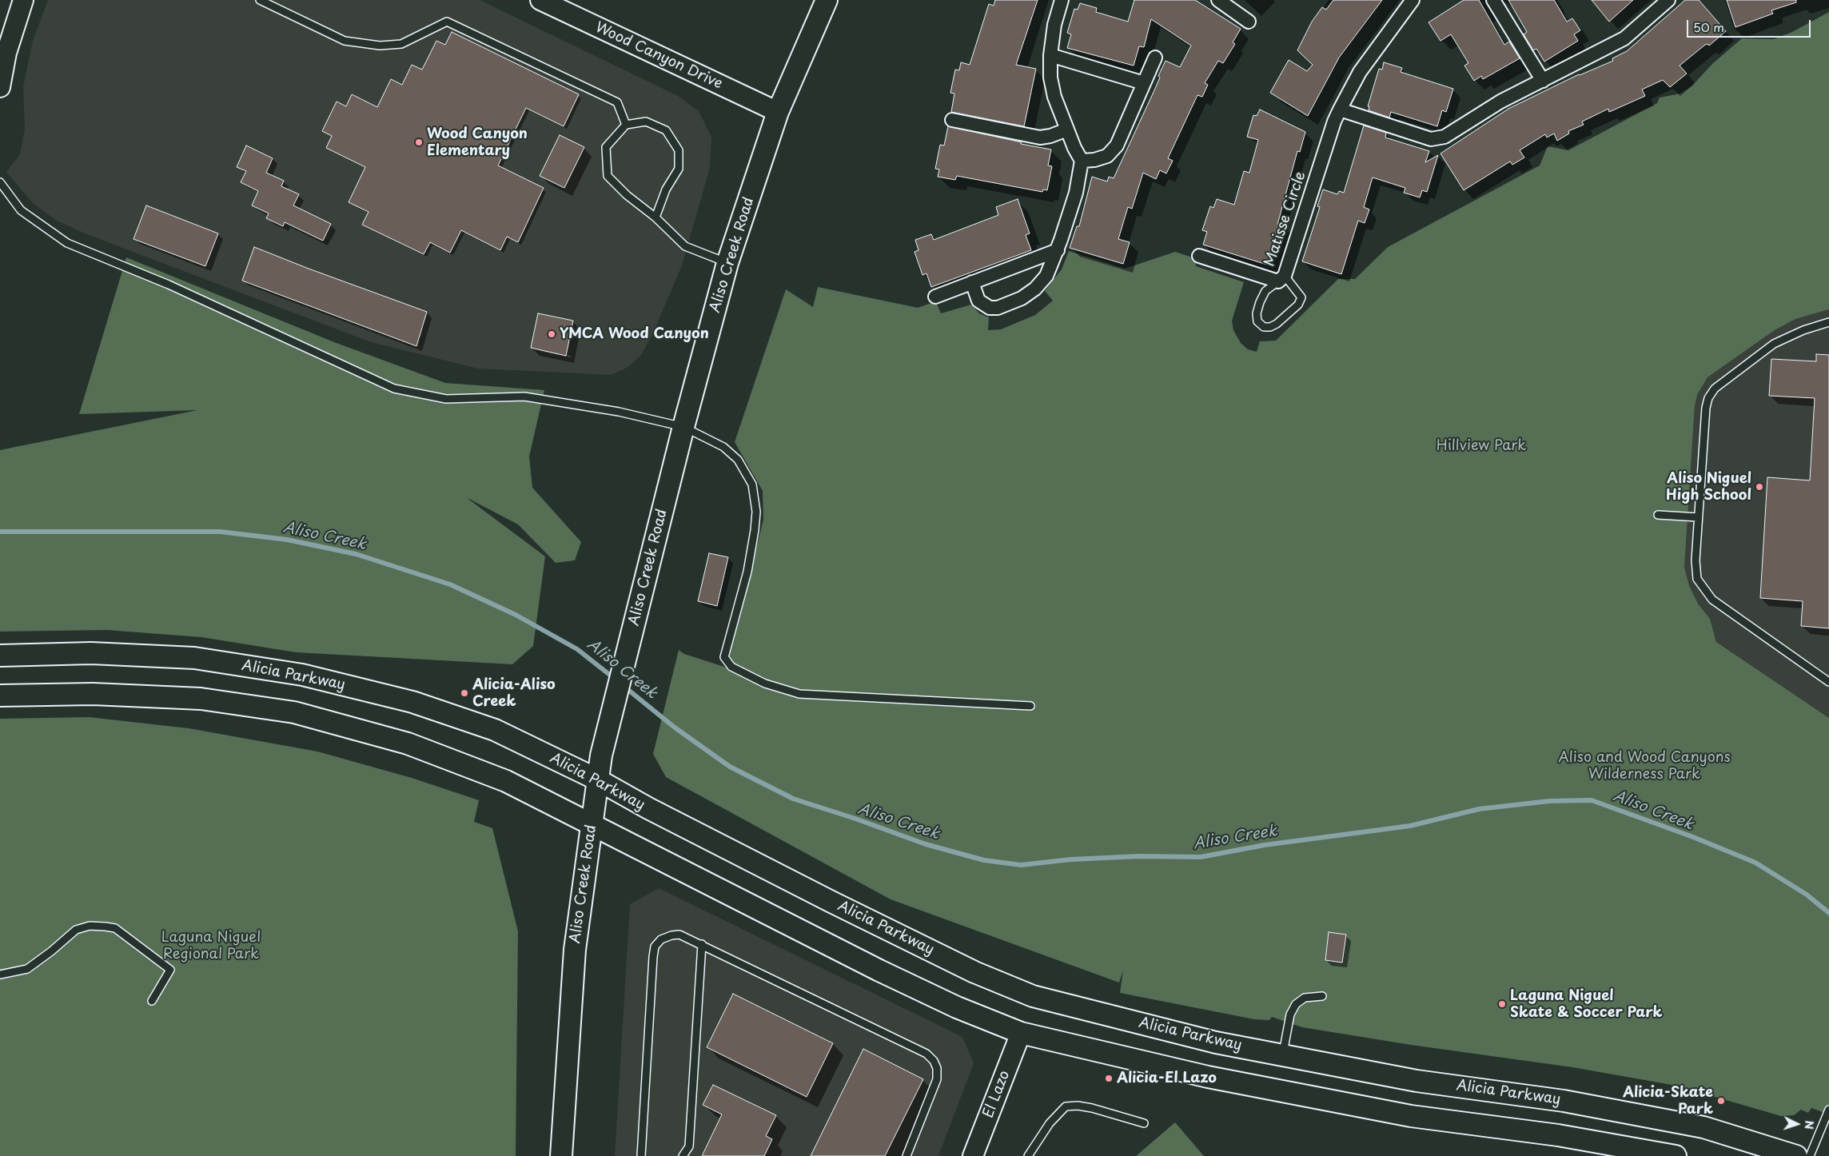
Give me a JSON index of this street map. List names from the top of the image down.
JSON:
{
  "streets": {
    "main road": [
      "Wood Canyon Drive",
      "Aliso Creek Road",
      "Alicia Parkway",
      "El Lazo"
    ],
    "street": ["Matisse Circle"]
  },
  "crossings": [
    ["Wood Canyon Drive", "Aliso Creek Road"],
    ["Aliso Creek Road", "Alicia Parkway"]
  ],
  "water": ["Aliso Creek"],
  "parks": ["Hillview Park", "Aliso and Wood Canyons Wilderness Park", "Laguna Niguel Regional Park"],
  "places": [
    "Wood Canyon Elementary",
    "YMCA Wood Canyon",
    "Aliso Niguel High School",
    "Alicia-Aliso Creek",
    "Laguna Niguel Skate & Soccer Park",
    "Alicia-El Lazo",
    "Alicia-Skate Park"
  ],
  "scale_bar": "50 m",
  "north": "right"
}
